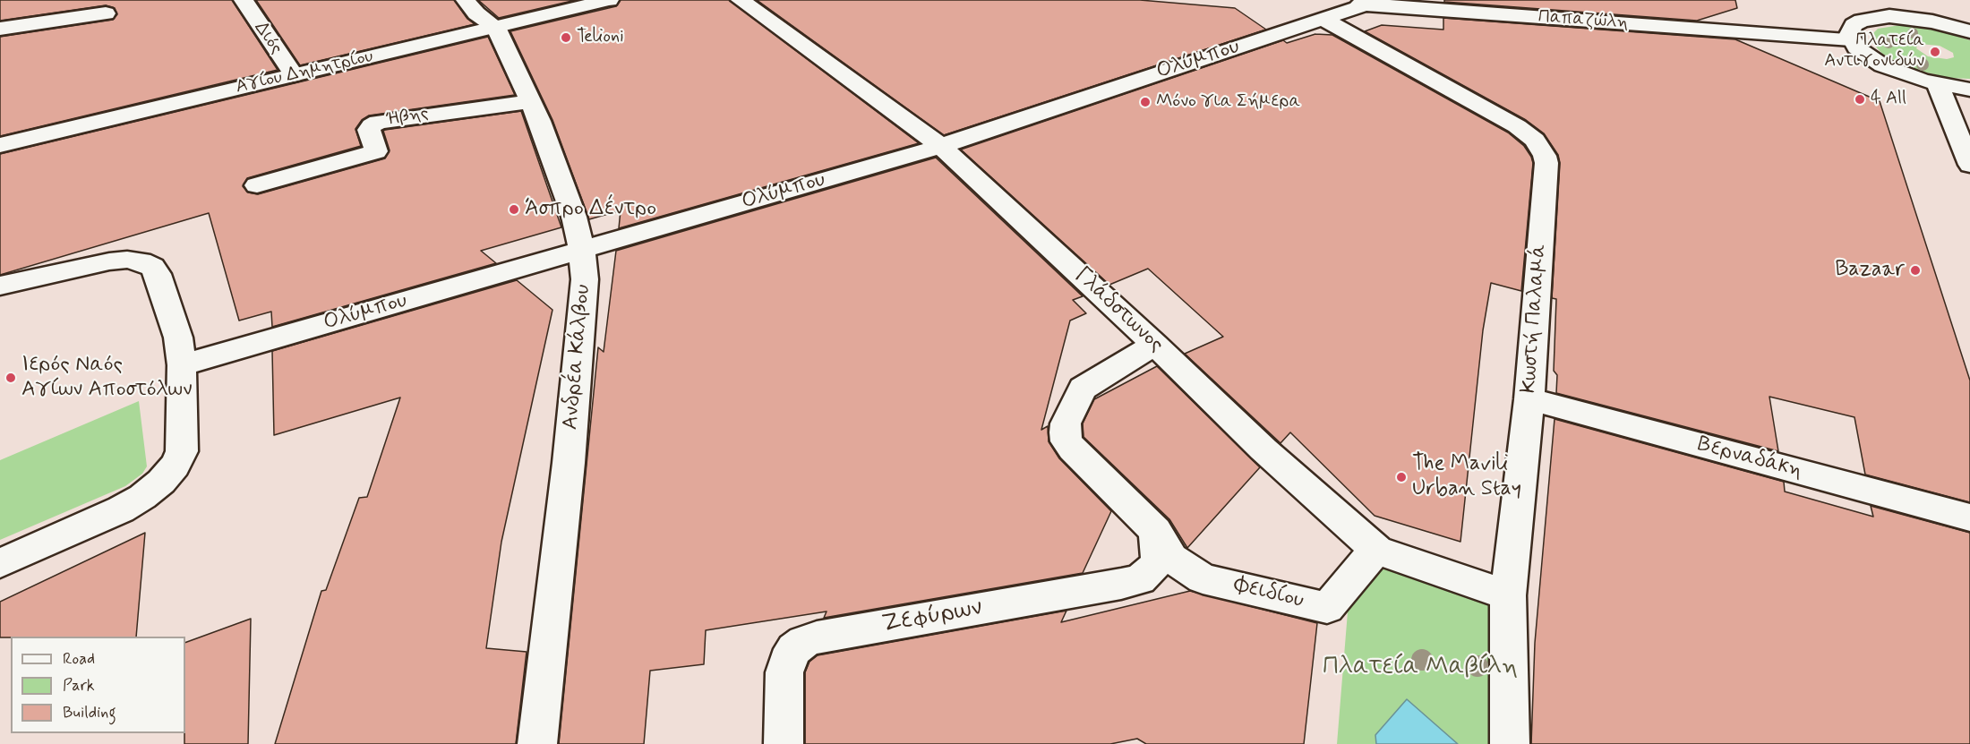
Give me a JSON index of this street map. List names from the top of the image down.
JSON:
{
  "streets": {
    "street": [
      "Παπαζώλη",
      "Διός",
      "Ολύμπου",
      "Αγίου Δημητρίου",
      "Ήβης",
      "Γλάδστωνος",
      "Κωστή Παλαμά",
      "Ανδρέα Κάλβου",
      "Βερναδάκη",
      "Φειδίου",
      "Ζεφύρων"
    ]
  },
  "crossings": [
    ["Παπαζώλη", "Ολύμπου"],
    ["Διός", "Αγίου Δημητρίου"],
    ["Ολύμπου", "Γλάδστωνος"],
    ["Ολύμπου", "Κωστή Παλαμά"],
    ["Ολύμπου", "Ανδρέα Κάλβου"],
    ["Αγίου Δημητρίου", "Ανδρέα Κάλβου"],
    ["Ήβης", "Ανδρέα Κάλβου"],
    ["Γλάδστωνος", "Κωστή Παλαμά"],
    ["Γλάδστωνος", "Φειδίου"],
    ["Κωστή Παλαμά", "Βερναδάκη"],
    ["Φειδίου", "Ζεφύρων"]
  ],
  "parks": ["Πλατεία Μαβίλη"],
  "places": [
    "Telioni",
    "Πλατεία Αντιγονιδών",
    "4 All",
    "Μόνο για Σήμερα",
    "Άσπρο Δέντρο",
    "Bazaar",
    "Ιερός Ναός Αγίων Αποστόλων",
    "The Mavili Urban Stay"
  ],
  "legend": ["Road", "Park", "Building"]
}
